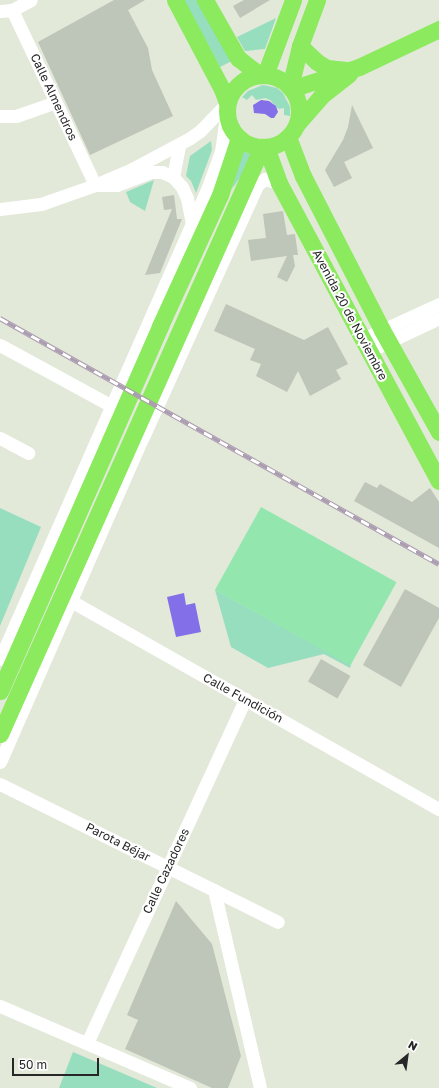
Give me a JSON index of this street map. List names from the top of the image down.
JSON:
{
  "streets": {
    "main road": ["Avenida 20 de Noviembre"],
    "street": [
      "Calle Almendros",
      "Calle Fundición",
      "Parota Béjar",
      "Calle Cazadores"
    ]
  },
  "crossings": [
    ["Calle Fundición", "Calle Cazadores"],
    ["Parota Béjar", "Calle Cazadores"]
  ],
  "scale_bar": "50 m",
  "north": "top right"
}
